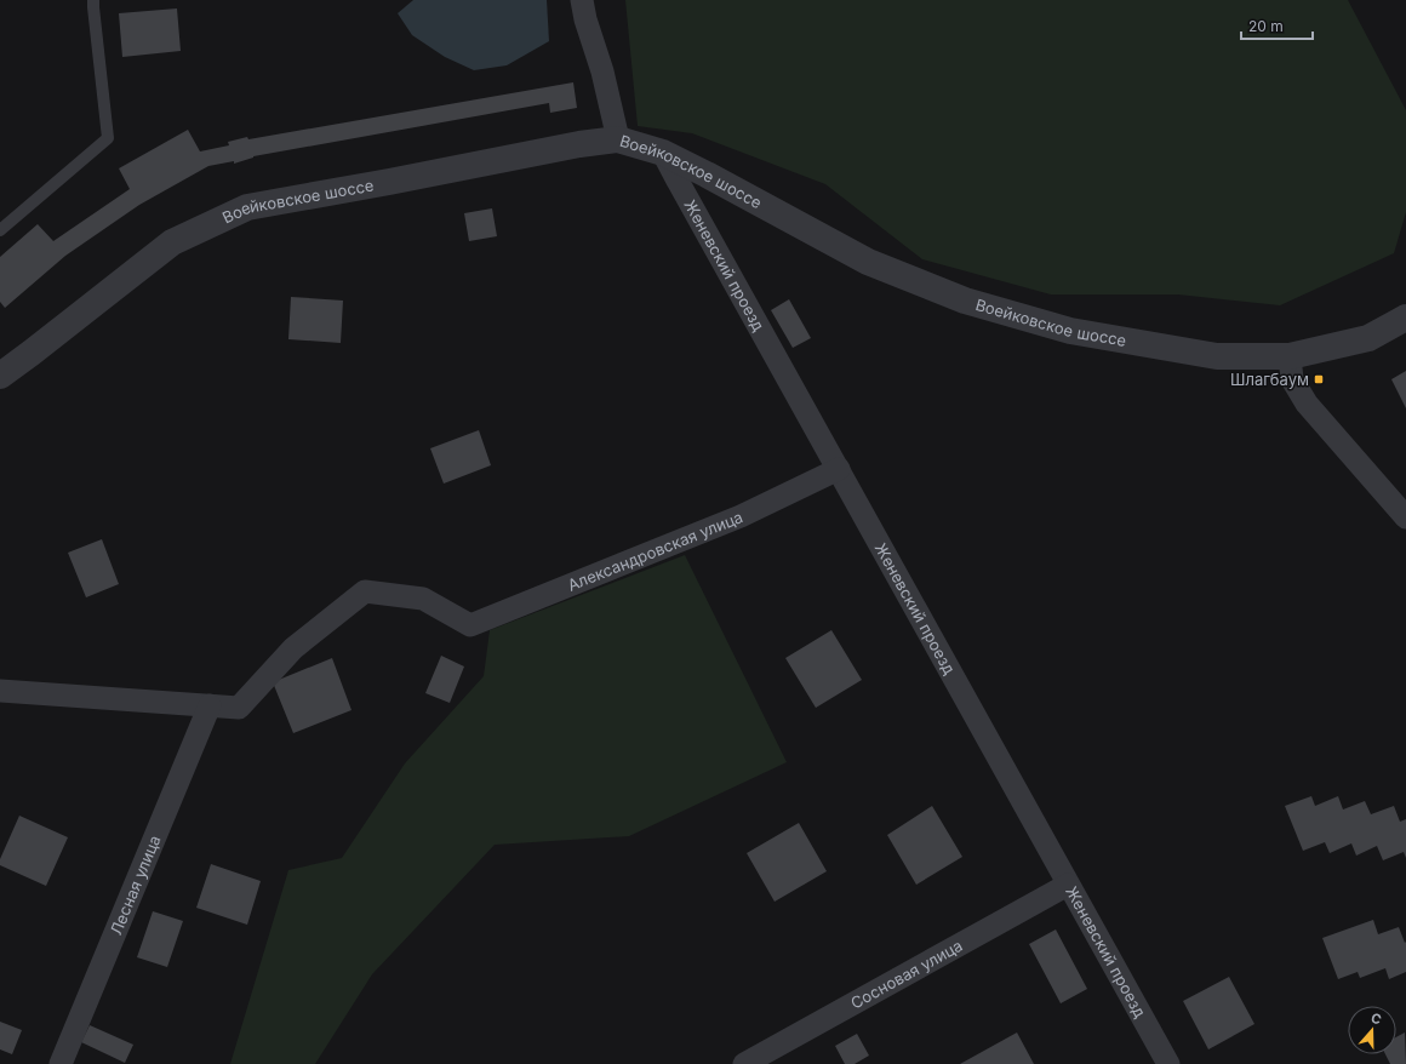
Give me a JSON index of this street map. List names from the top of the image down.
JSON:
{
  "streets": {
    "street": [
      "Воейковское шоссе",
      "Женевский проезд",
      "Александровская улица",
      "Лесная улица",
      "Сосновая улица"
    ]
  },
  "crossings": [
    ["Воейковское шоссе", "Женевский проезд"],
    ["Женевский проезд", "Александровская улица"],
    ["Женевский проезд", "Сосновая улица"],
    ["Александровская улица", "Лесная улица"]
  ],
  "places": {
    "transit": ["Шлагбаум"]
  },
  "scale_bar": "20 m",
  "north": "top"
}
